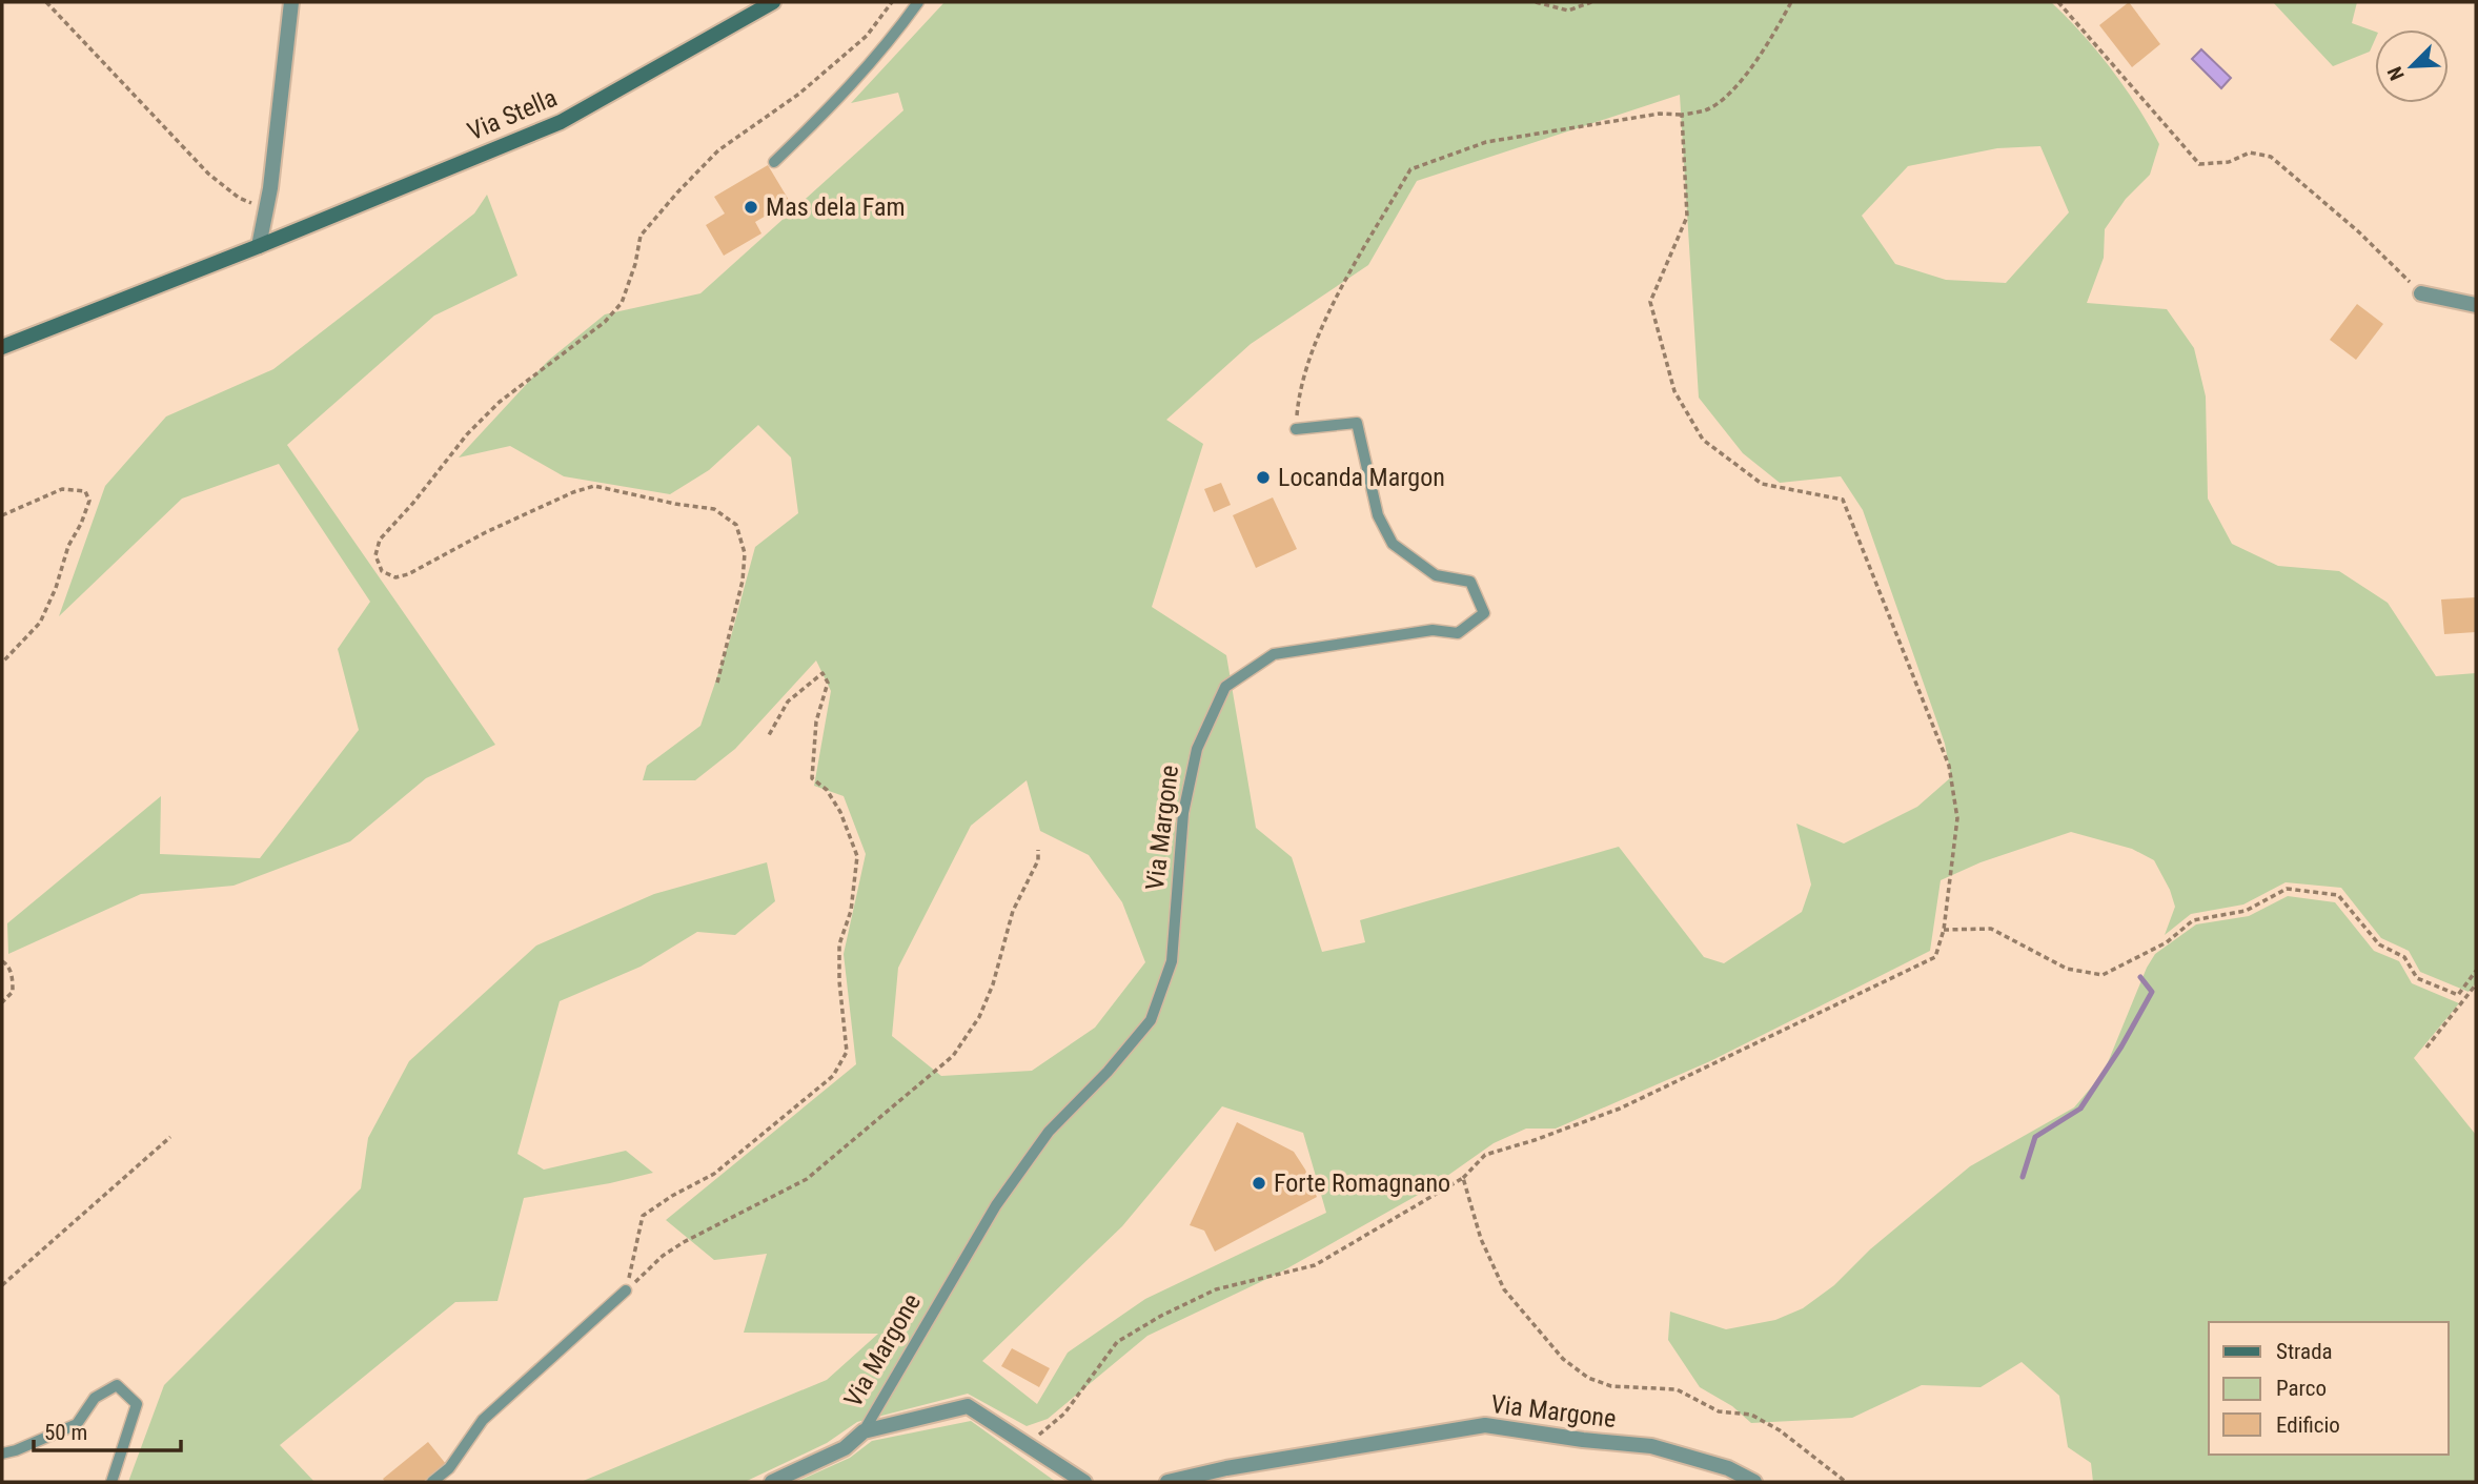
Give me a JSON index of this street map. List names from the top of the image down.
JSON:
{
  "streets": {
    "main road": ["Via Stella"],
    "street": ["Via Margone"]
  },
  "places": ["Mas dela Fam", "Locanda Margon", "Forte Romagnano"],
  "legend": ["Strada", "Parco", "Edificio"],
  "scale_bar": "50 m",
  "north": "bottom left"
}
